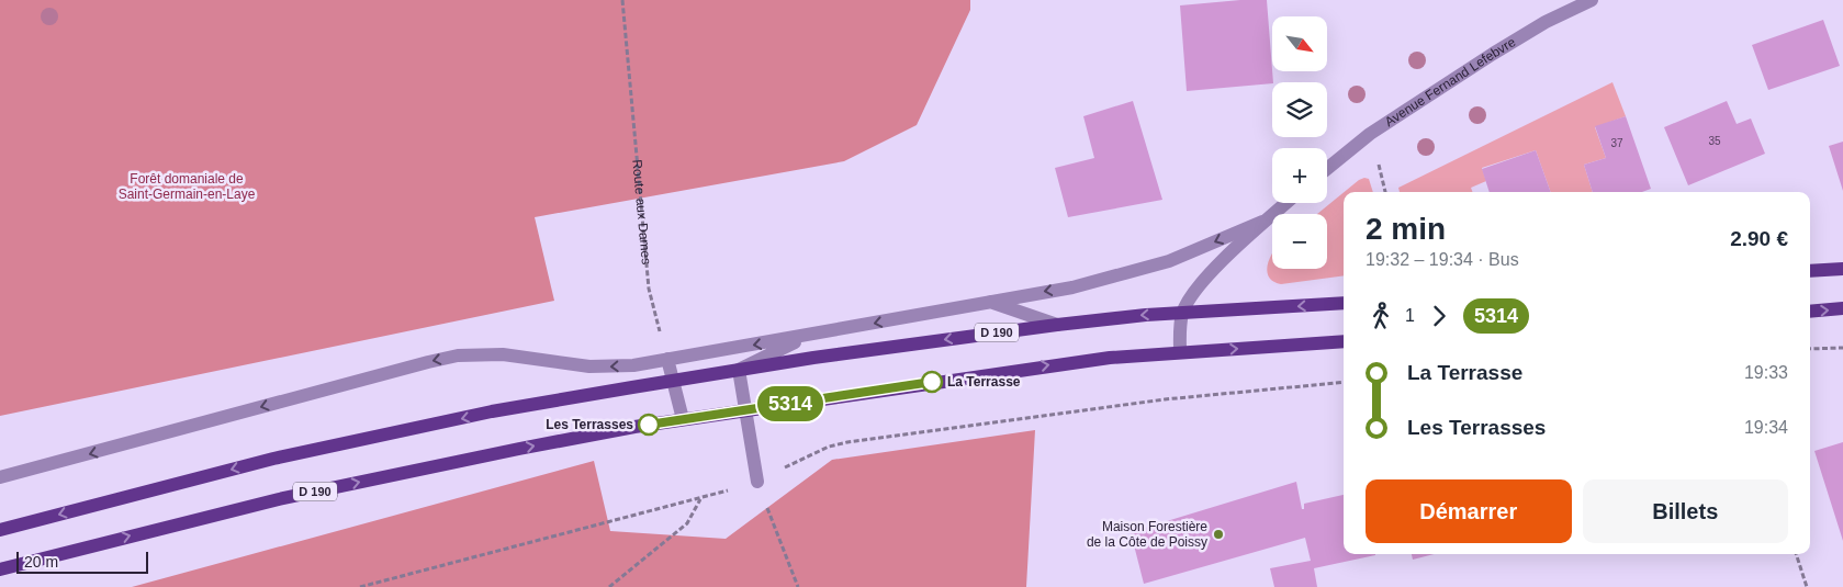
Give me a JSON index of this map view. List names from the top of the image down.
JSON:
{
  "streets": {
    "main road": ["D 190"],
    "street": ["Avenue Fernand Lefebvre"],
    "path": ["Route aux Dames"]
  },
  "parks": ["Forêt domaniale de Saint-Germain-en-Laye"],
  "places": ["La Terrasse", "Les Terrasses", "Maison Forestière de la Côte de Poissy"],
  "lines": ["bus line 5314"],
  "house_numbers": ["35", "37"],
  "scale_bar": "20 m",
  "north": "bottom right",
  "page": {
    "on_map": "5314",
    "map_buttons": ["+", "−"],
    "heading": ["2 min", "19:32 – 19:34 · Bus", "2.90 €"],
    "legs": ["1", "5314"],
    "list": [
      {
        "name": "La Terrasse",
        "value": "19:33"
      },
      {
        "name": "Les Terrasses",
        "value": "19:34"
      }
    ],
    "buttons": ["Démarrer", "Billets"],
    "scale": "20 m"
  }
}
